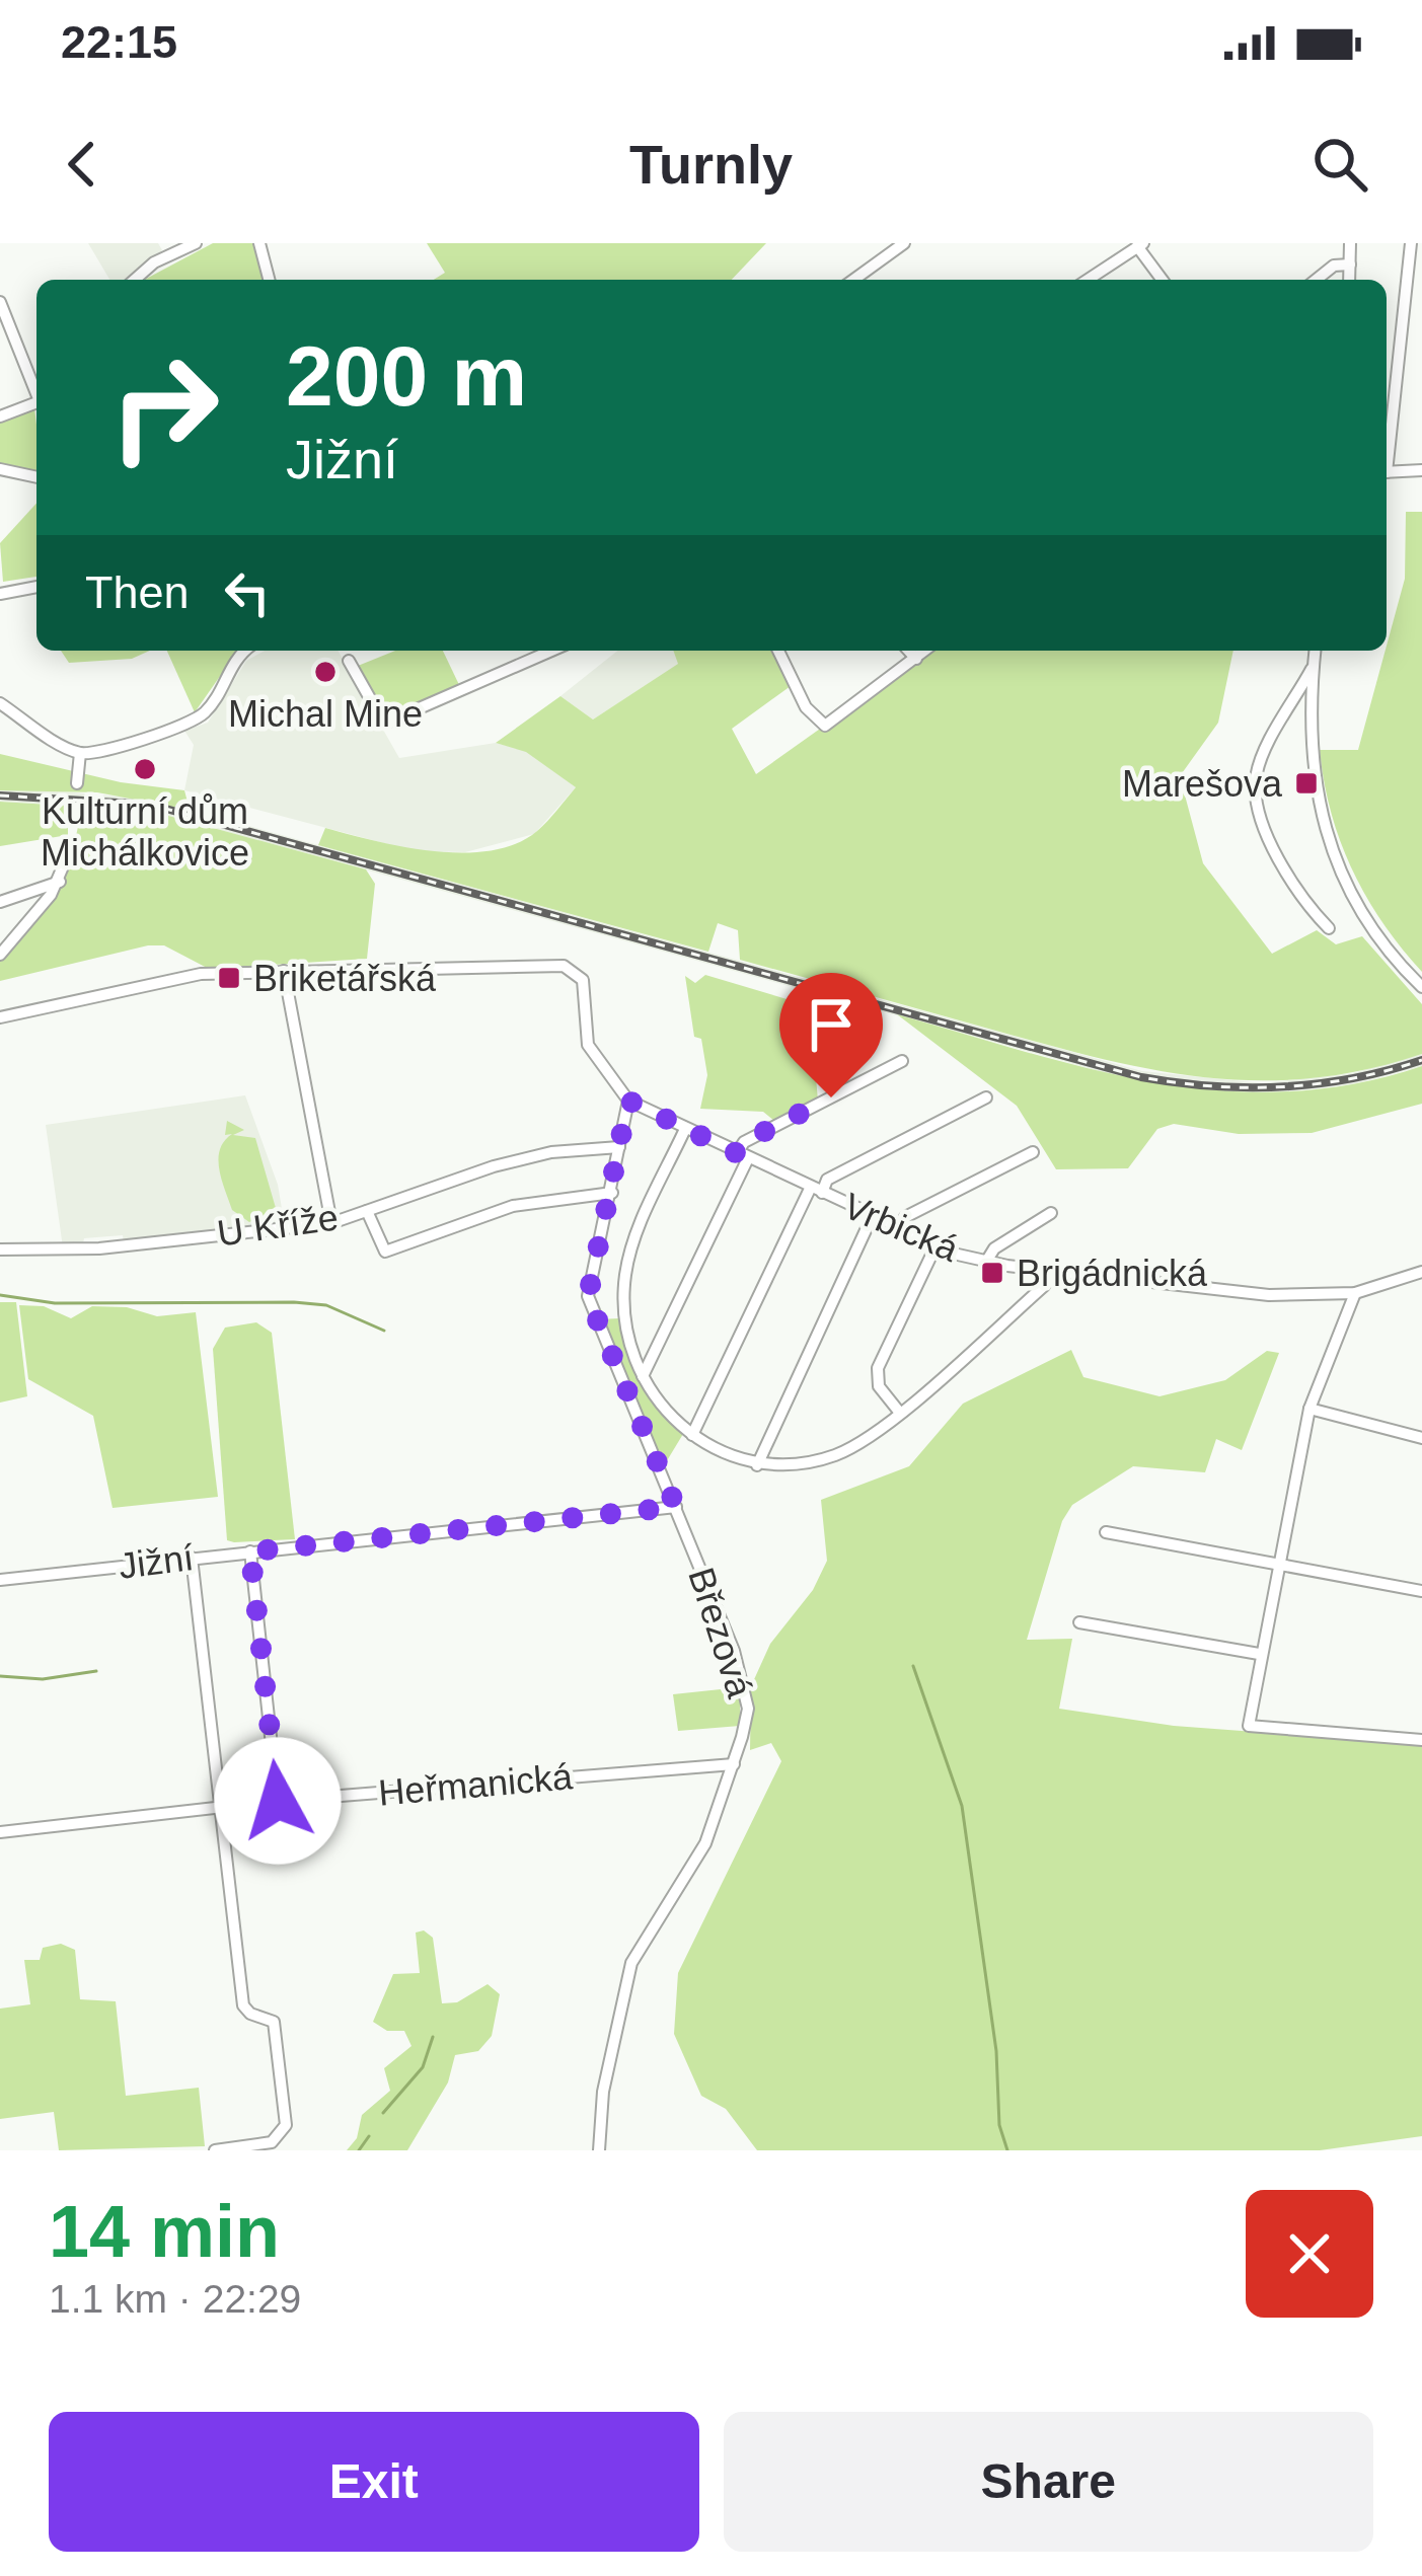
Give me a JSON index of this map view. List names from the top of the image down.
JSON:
{
  "streets": {
    "street": [
      "U Kříže",
      "Vrbická",
      "Jižní",
      "Březová",
      "Heřmanická"
    ]
  },
  "crossings": [
    ["U Kříže", "Březová"],
    ["Vrbická", "Březová"],
    ["Jižní", "Březová"],
    ["Březová", "Heřmanická"]
  ],
  "places": {
    "other": ["Michal Mine", "Kulturní dům Michálkovice"],
    "transit": ["Marešova", "Briketářská", "Brigádnická"]
  },
  "page": {
    "status": "22:15",
    "header": "Turnly",
    "turn": ["200 m", "Jižní"],
    "then": "Then",
    "heading": ["14 min", "1.1 km · 22:29"],
    "buttons": ["Exit", "Share"]
  }
}
